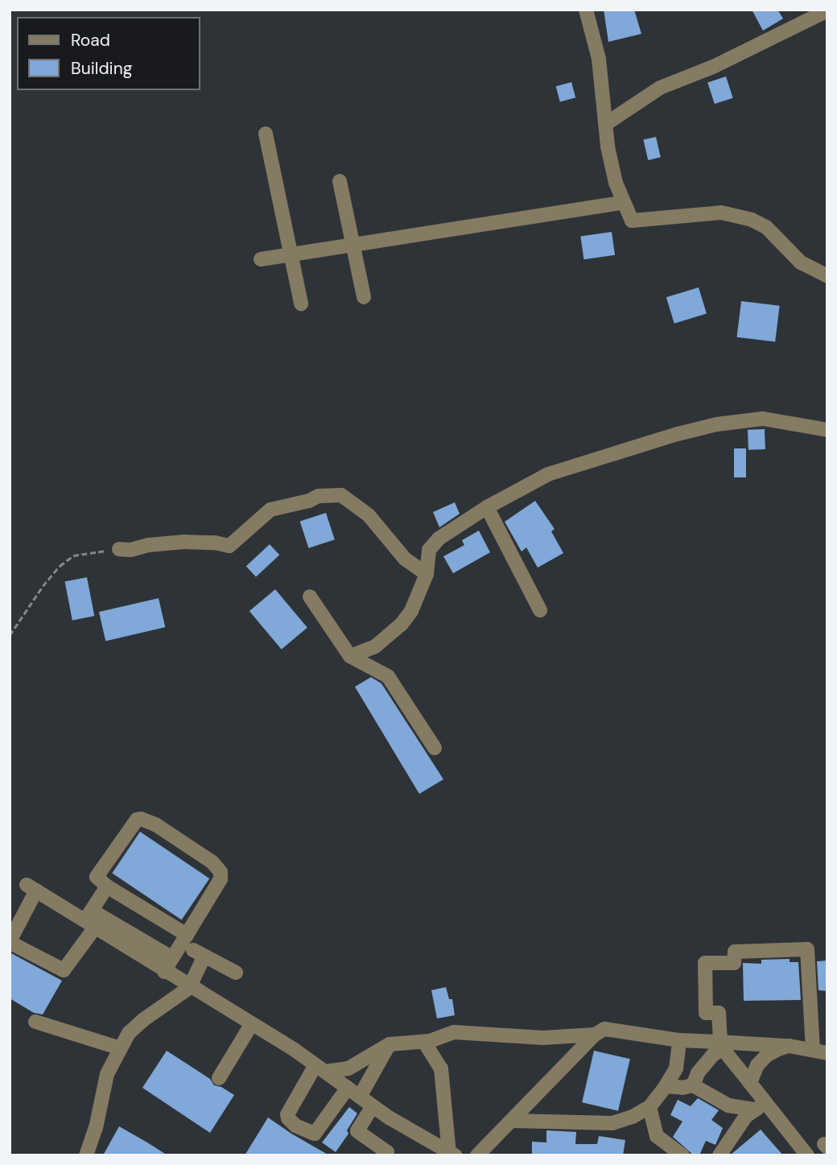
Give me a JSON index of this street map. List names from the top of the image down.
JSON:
{
  "legend": ["Road", "Building"]
}
